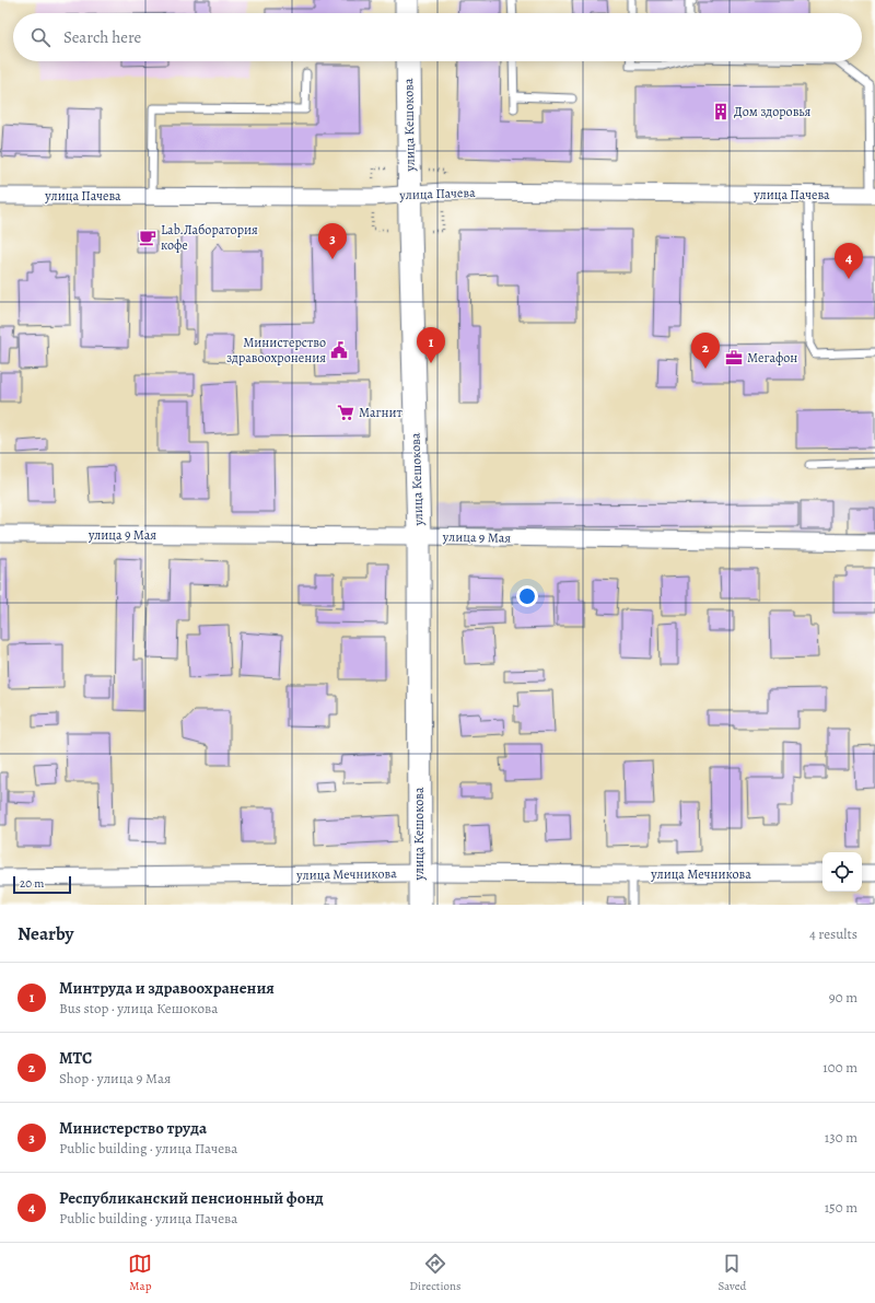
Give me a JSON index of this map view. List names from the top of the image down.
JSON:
{
  "streets": {
    "street": [
      "улица Кешокова",
      "улица Пачева",
      "улица 9 Мая",
      "улица Мечникова"
    ]
  },
  "crossings": [
    ["улица Кешокова", "улица Пачева"],
    ["улица Кешокова", "улица 9 Мая"],
    ["улица Кешокова", "улица Мечникова"]
  ],
  "places": {
    "building": ["Дом здоровья"],
    "cafe": ["Lab.Лаборатория кофе"],
    "public building": ["Министерство здравоохронения"],
    "office": ["Мегафон"],
    "supermarket": ["Магнит"]
  },
  "scale_bar": "20 m",
  "page": {
    "search": "Search here",
    "pins": [
      "3",
      "4",
      "1",
      "2"
    ],
    "scale": "20 m",
    "heading": ["Nearby", "4 results"],
    "list": [
      {
        "mark": "1",
        "name": "Минтруда и здравоохранения",
        "note": "Bus stop · улица Кешокова",
        "value": "90 m"
      },
      {
        "mark": "2",
        "name": "МТС",
        "note": "Shop · улица 9 Мая",
        "value": "100 m"
      },
      {
        "mark": "3",
        "name": "Министерство труда",
        "note": "Public building · улица Пачева",
        "value": "130 m"
      },
      {
        "mark": "4",
        "name": "Республиканский пенсионный фонд",
        "note": "Public building · улица Пачева",
        "value": "150 m"
      }
    ],
    "nav": ["Map", "Directions", "Saved"]
  }
}
